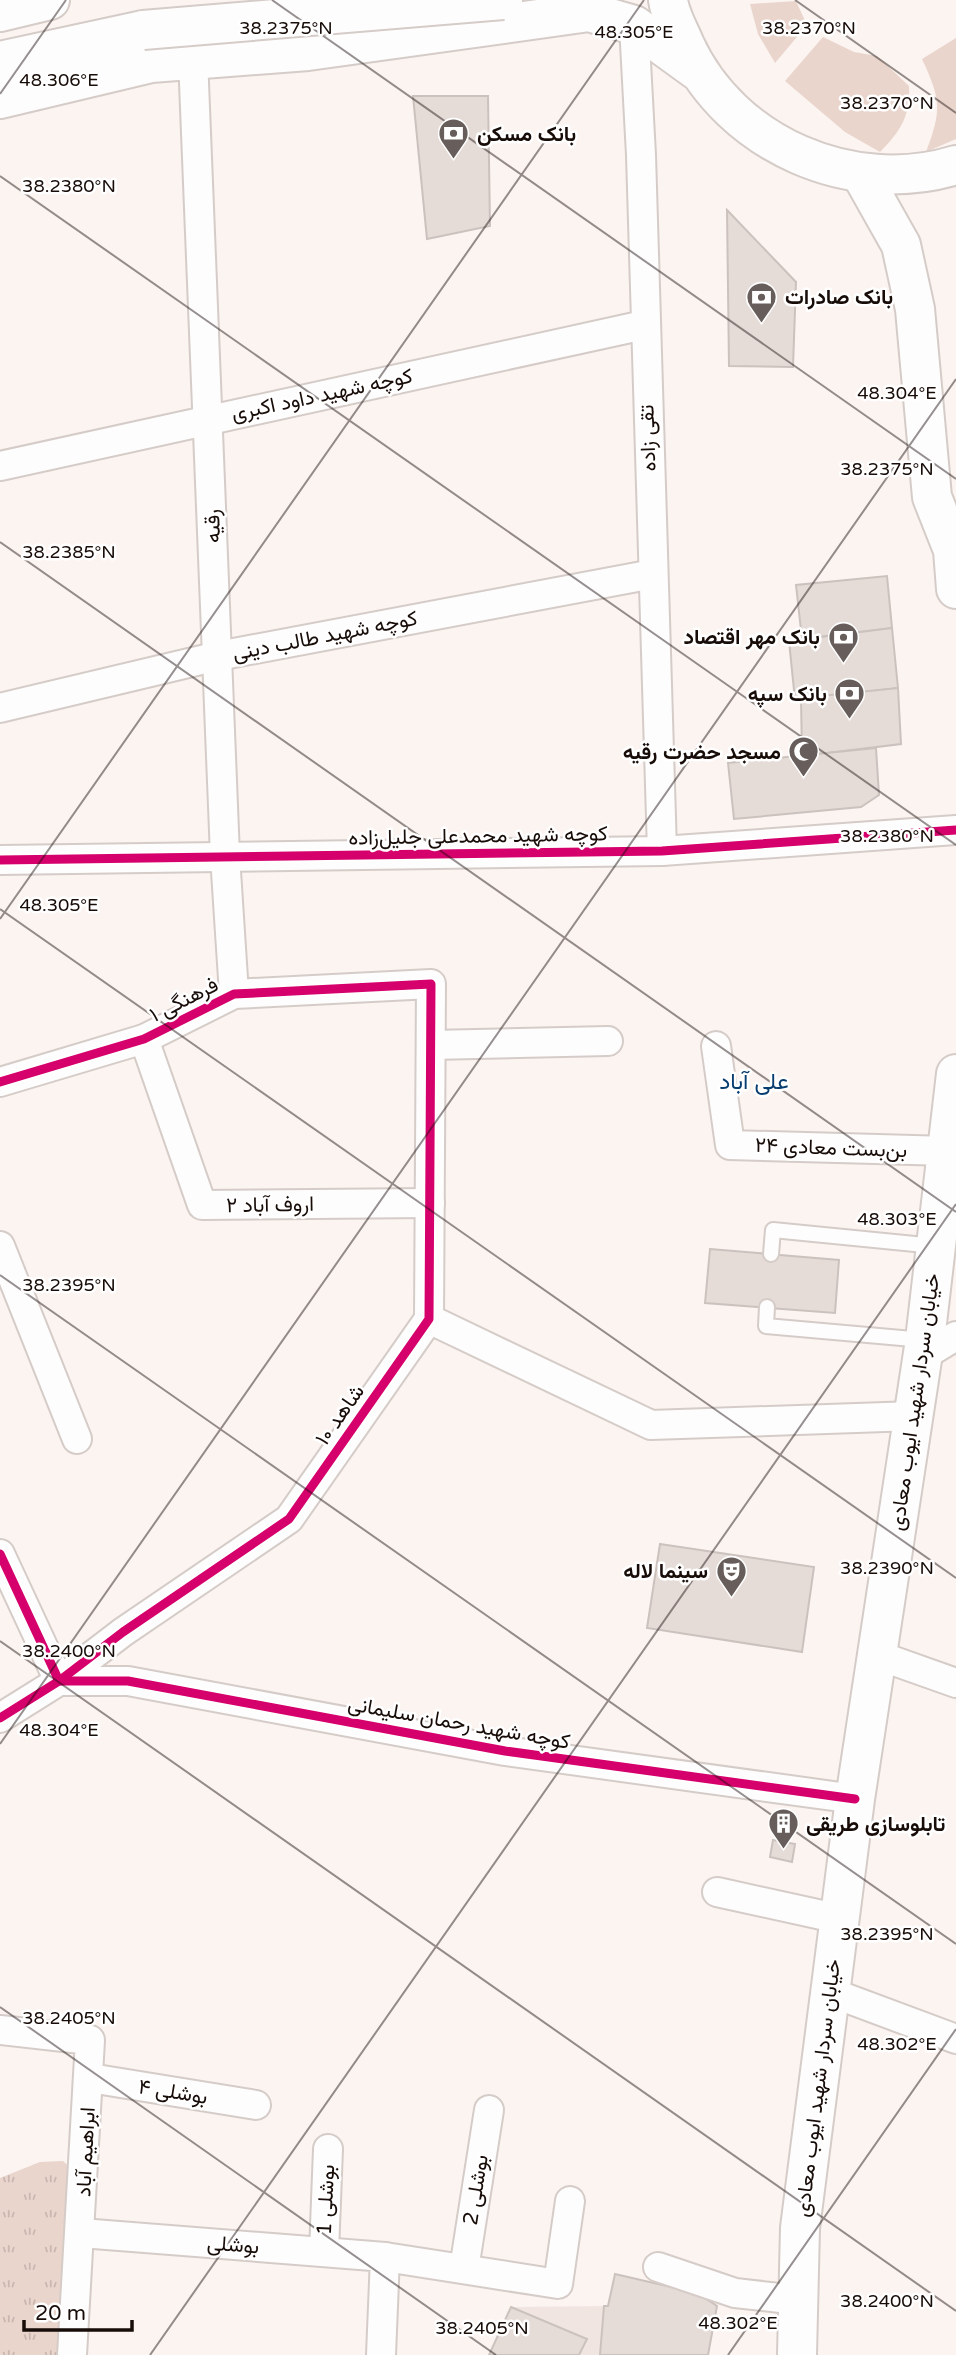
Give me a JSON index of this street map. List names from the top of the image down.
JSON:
{
  "streets": {
    "main road": ["خیابان سردار شهید ایوب معادی"],
    "street": [
      "کوچه شهید داود اکبری",
      "تقی زاده",
      "رقیه",
      "کوچه شهید طالب دینی",
      "کوچه شهید محمدعلی جلیل‌زاده",
      "فرهنگی ۱",
      "بن‌بست معادی ۲۴",
      "اروف آباد ۲",
      "شاهد ۱۰",
      "کوچه شهید رحمان سلیمانی",
      "بوشلی ۴",
      "ابراهیم آباد",
      "بوشلی 2",
      "بوشلی 1",
      "بوشلی"
    ]
  },
  "crossings": [
    ["کوچه شهید داود اکبری", "تقی زاده"],
    ["کوچه شهید داود اکبری", "رقیه"],
    ["تقی زاده", "کوچه شهید طالب دینی"],
    ["تقی زاده", "کوچه شهید محمدعلی جلیل‌زاده"],
    ["رقیه", "کوچه شهید طالب دینی"],
    ["رقیه", "کوچه شهید محمدعلی جلیل‌زاده"],
    ["رقیه", "فرهنگی ۱"],
    ["فرهنگی ۱", "اروف آباد ۲"],
    ["بن‌بست معادی ۲۴", "خیابان سردار شهید ایوب معادی"],
    ["خیابان سردار شهید ایوب معادی", "کوچه شهید رحمان سلیمانی"],
    ["شاهد ۱۰", "کوچه شهید رحمان سلیمانی"],
    ["بوشلی ۴", "ابراهیم آباد"],
    ["ابراهیم آباد", "بوشلی"],
    ["بوشلی 2", "بوشلی"],
    ["بوشلی 1", "بوشلی"]
  ],
  "districts": ["علی آباد"],
  "places": {
    "bank": [
      "بانک مسکن",
      "بانک صادرات",
      "بانک مهر اقتصاد",
      "بانک سپه"
    ],
    "mosque": ["مسجد حضرت رقیه"],
    "theatre": ["سینما لاله"],
    "building": ["تابلوسازی طریقی"]
  },
  "scale_bar": "20 m",
  "coordinates": [
    "38.2370°N",
    "38.2375°N",
    "48.305°E",
    "48.306°E",
    "38.2380°N",
    "48.304°E",
    "38.2385°N",
    "48.303°E",
    "38.2395°N",
    "38.2390°N",
    "38.2400°N",
    "38.2405°N",
    "48.302°E"
  ]
}
